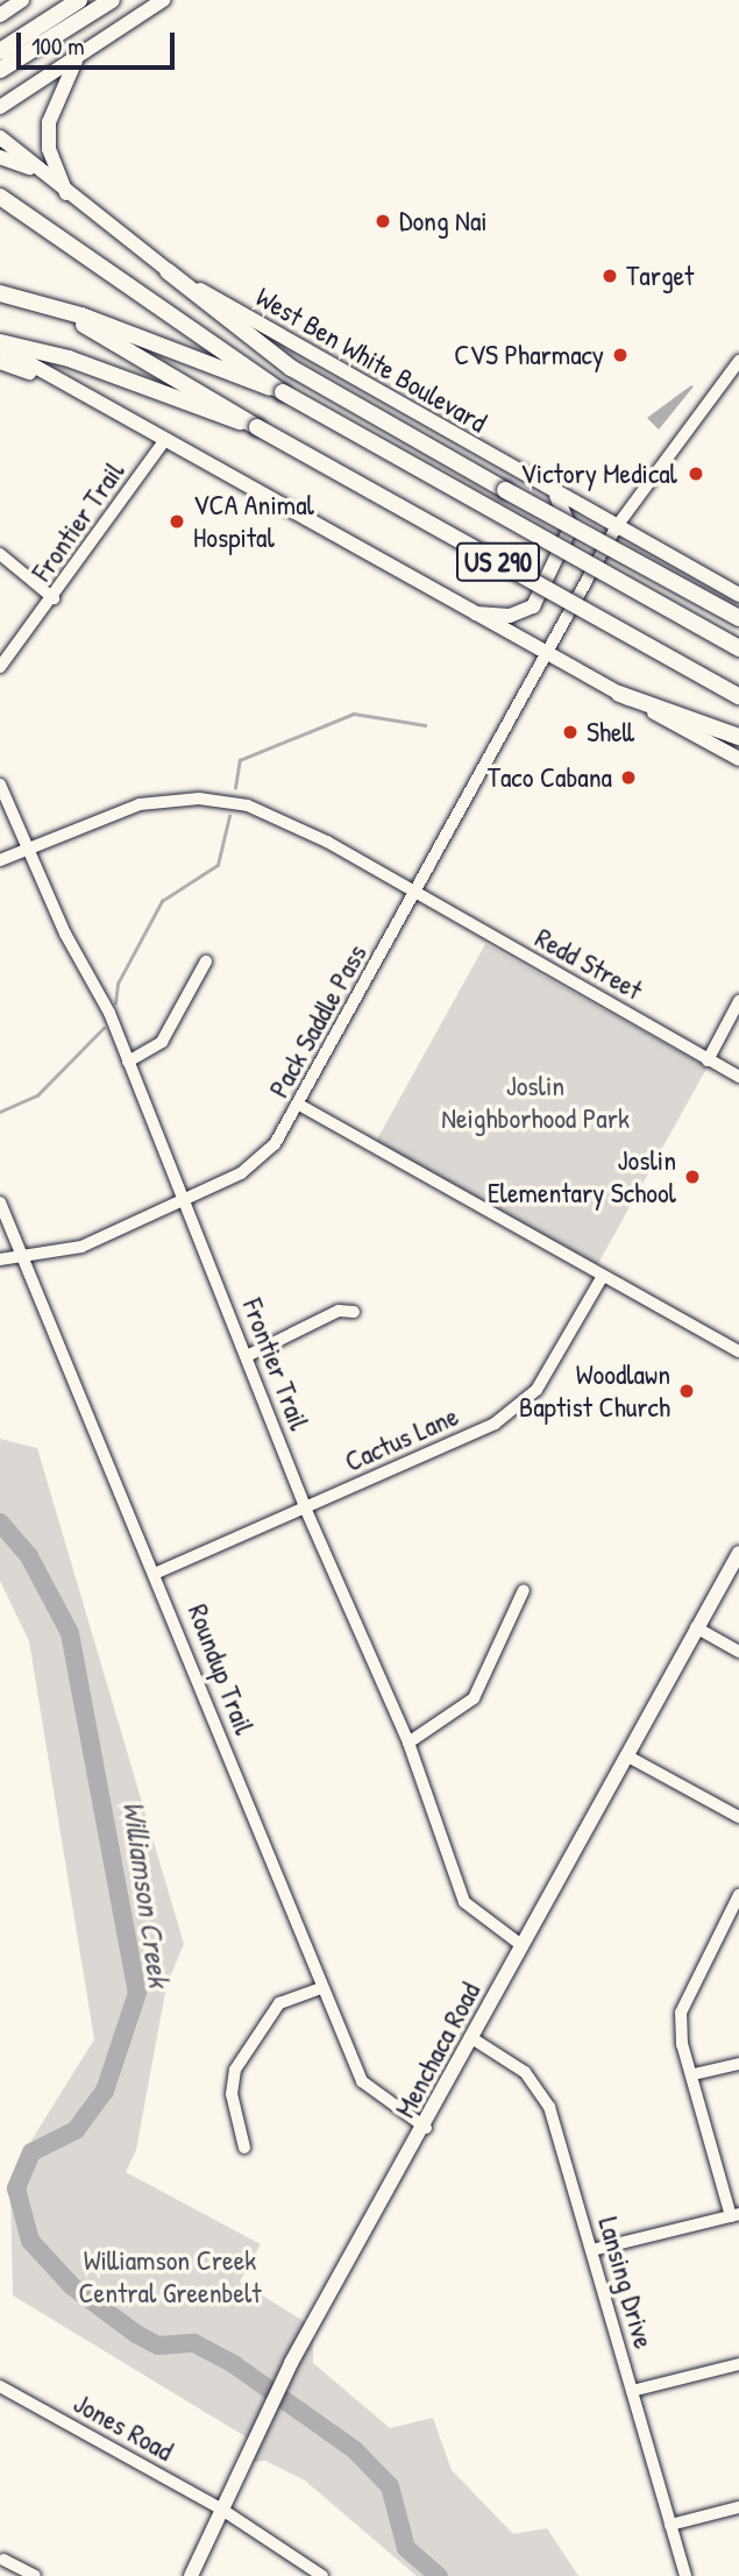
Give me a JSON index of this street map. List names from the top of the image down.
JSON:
{
  "streets": {
    "highway": ["US 290"],
    "main road": ["West Ben White Boulevard", "Menchaca Road"],
    "street": [
      "Frontier Trail",
      "Redd Street",
      "Pack Saddle Pass",
      "Cactus Lane",
      "Roundup Trail",
      "Lansing Drive",
      "Jones Road"
    ]
  },
  "crossings": [
    ["West Ben White Boulevard", "Pack Saddle Pass"],
    ["Frontier Trail", "Redd Street"],
    ["Frontier Trail", "Pack Saddle Pass"],
    ["Frontier Trail", "Cactus Lane"],
    ["Frontier Trail", "Menchaca Road"],
    ["Redd Street", "Pack Saddle Pass"],
    ["Pack Saddle Pass", "Roundup Trail"],
    ["Cactus Lane", "Roundup Trail"],
    ["Roundup Trail", "Menchaca Road"],
    ["Menchaca Road", "Lansing Drive"],
    ["Menchaca Road", "Jones Road"]
  ],
  "water": ["Williamson Creek"],
  "parks": ["Joslin Neighborhood Park", "Williamson Creek Central Greenbelt"],
  "places": [
    "Dong Nai",
    "Target",
    "CVS Pharmacy",
    "Victory Medical",
    "VCA Animal Hospital",
    "Shell",
    "Taco Cabana",
    "Joslin Elementary School",
    "Woodlawn Baptist Church"
  ],
  "scale_bar": "100 m"
}
